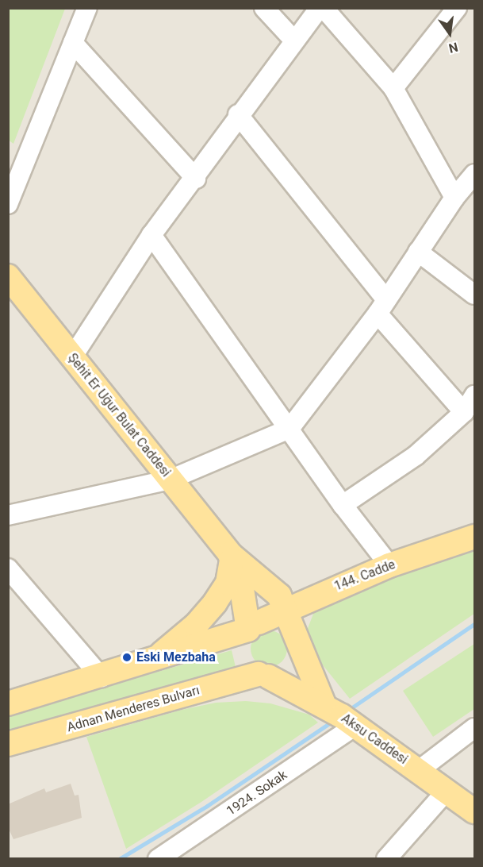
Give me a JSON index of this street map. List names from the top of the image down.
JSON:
{
  "streets": {
    "main road": [
      "Şehit Er Uğur Bulat Caddesi",
      "144. Cadde",
      "Adnan Menderes Bulvarı",
      "Aksu Caddesi"
    ],
    "street": ["1924. Sokak"]
  },
  "crossings": [
    ["Şehit Er Uğur Bulat Caddesi", "144. Cadde"],
    ["Şehit Er Uğur Bulat Caddesi", "Adnan Menderes Bulvarı"],
    ["Şehit Er Uğur Bulat Caddesi", "Aksu Caddesi"],
    ["144. Cadde", "Adnan Menderes Bulvarı"],
    ["144. Cadde", "Aksu Caddesi"],
    ["Adnan Menderes Bulvarı", "Aksu Caddesi"],
    ["Aksu Caddesi", "1924. Sokak"]
  ],
  "places": ["Eski Mezbaha"],
  "north": "bottom"
}
